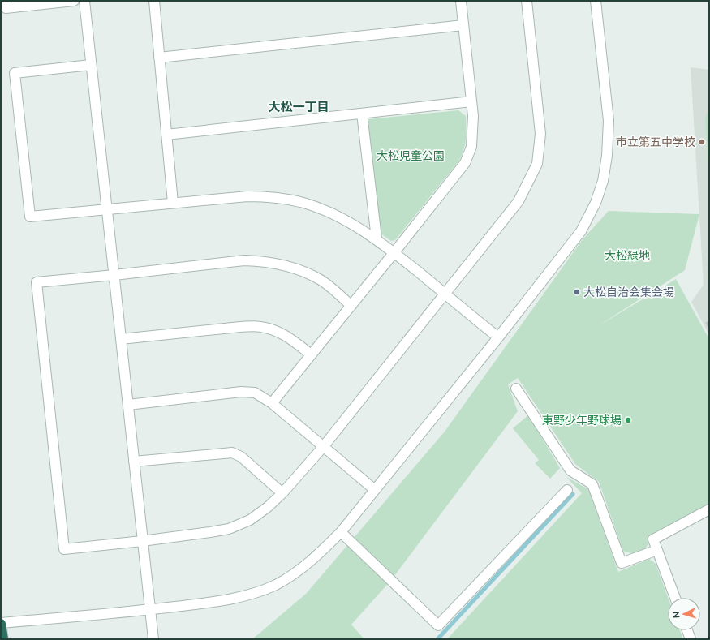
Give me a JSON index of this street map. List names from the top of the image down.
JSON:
{
  "districts": ["大松一丁目"],
  "parks": ["大松児童公園", "大松緑地"],
  "places": ["市立第五中学校", "大松自治会集会場", "東野少年野球場"],
  "north": "left"
}
